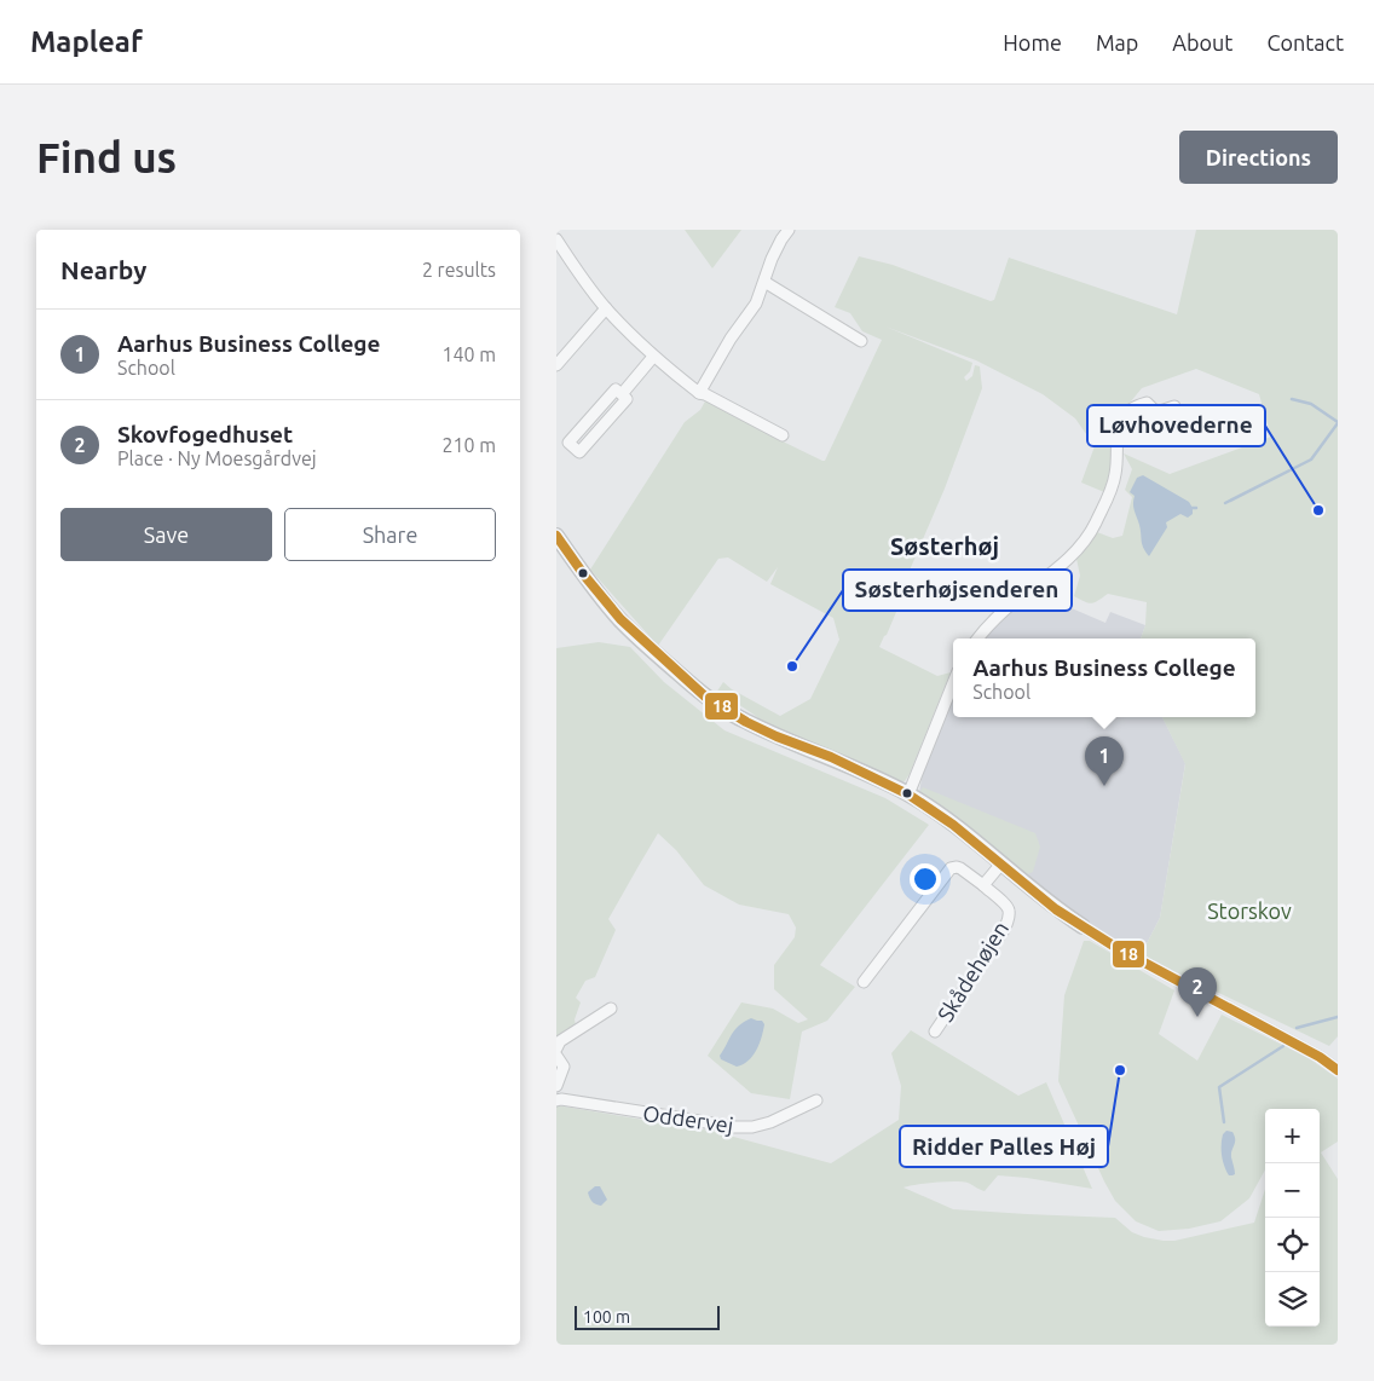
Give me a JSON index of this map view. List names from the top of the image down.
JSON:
{
  "streets": {
    "street": ["Skådehøjen", "Oddervej"]
  },
  "districts": ["Søsterhøj"],
  "parks": ["Storskov"],
  "places": ["Løvhovederne", "Søsterhøjsenderen", "Ridder Palles Høj"],
  "lines": ["transit line 18"],
  "scale_bar": "100 m",
  "page": {
    "header": "Mapleaf",
    "nav": [
      "Home",
      "Map",
      "About",
      "Contact"
    ],
    "buttons": [
      "Directions",
      ["Save", "Share"]
    ],
    "title": "Find us",
    "heading": ["Nearby", "2 results"],
    "list": [
      {
        "mark": "1",
        "name": "Aarhus Business College",
        "note": "School",
        "value": "140 m"
      },
      {
        "mark": "2",
        "name": "Skovfogedhuset",
        "note": "Place · Ny Moesgårdvej",
        "value": "210 m"
      }
    ],
    "popup": ["Aarhus Business College", "School"],
    "pins": ["1", "2"],
    "map_buttons": ["+", "−"],
    "scale": "100 m"
  }
}
